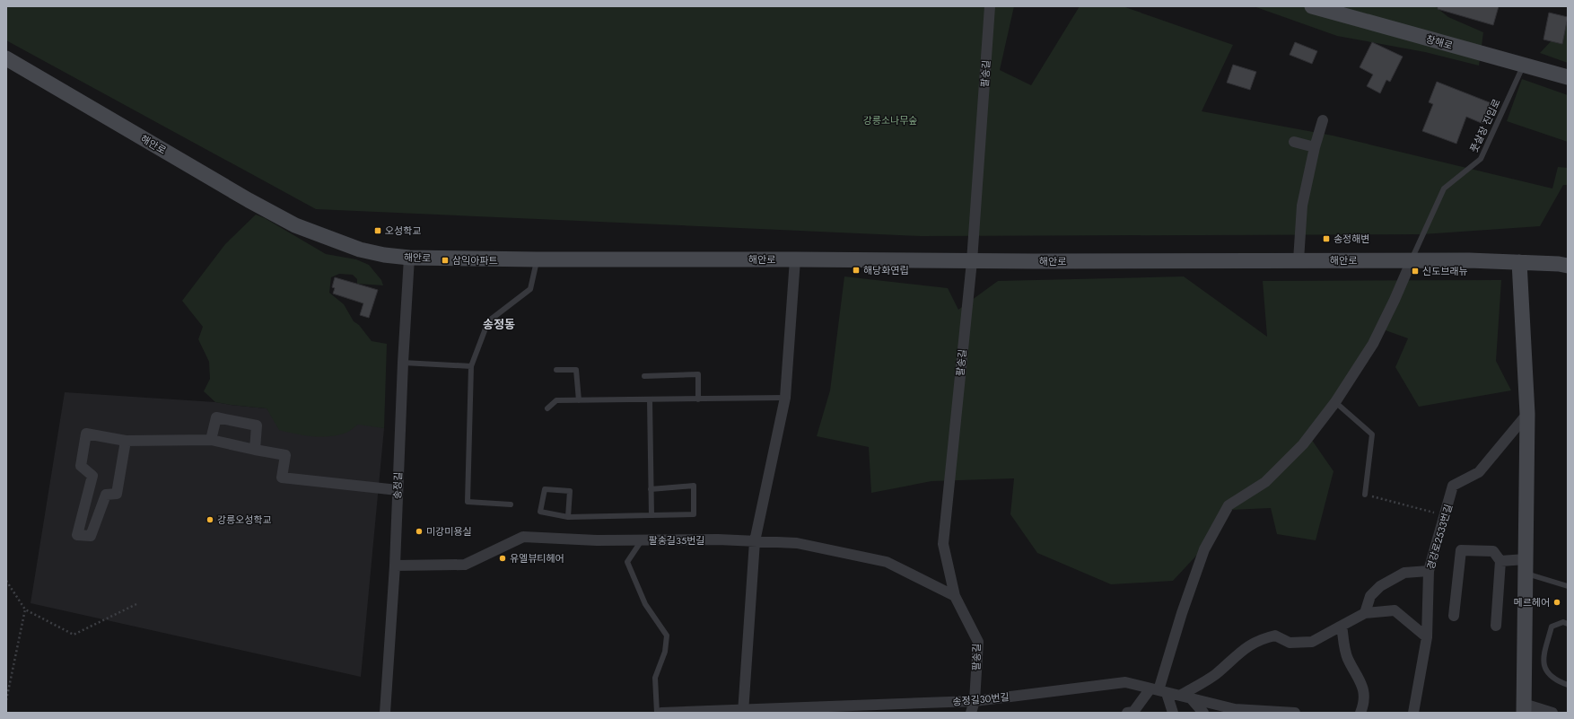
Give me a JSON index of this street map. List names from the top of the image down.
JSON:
{
  "streets": {
    "street": [
      "창해로",
      "팔송길",
      "해안로",
      "송정길",
      "경강로2533번길",
      "팔송길35번길",
      "송정길30번길"
    ],
    "lane": ["풋살장 진입로"]
  },
  "crossings": [
    ["창해로", "풋살장 진입로"],
    ["팔송길", "해안로"],
    ["팔송길", "팔송길35번길"],
    ["팔송길", "송정길30번길"],
    ["풋살장 진입로", "해안로"],
    ["해안로", "송정길"],
    ["송정길", "팔송길35번길"]
  ],
  "districts": ["송정동"],
  "parks": ["강릉소나무숲"],
  "places": {
    "transit": [
      "오성학교",
      "송정해변",
      "삼익아파트",
      "해당화연립",
      "신도브래뉴"
    ],
    "other": [
      "강릉오성학교",
      "미강미용실",
      "유엘뷰티헤어",
      "메르헤어"
    ]
  }
}
